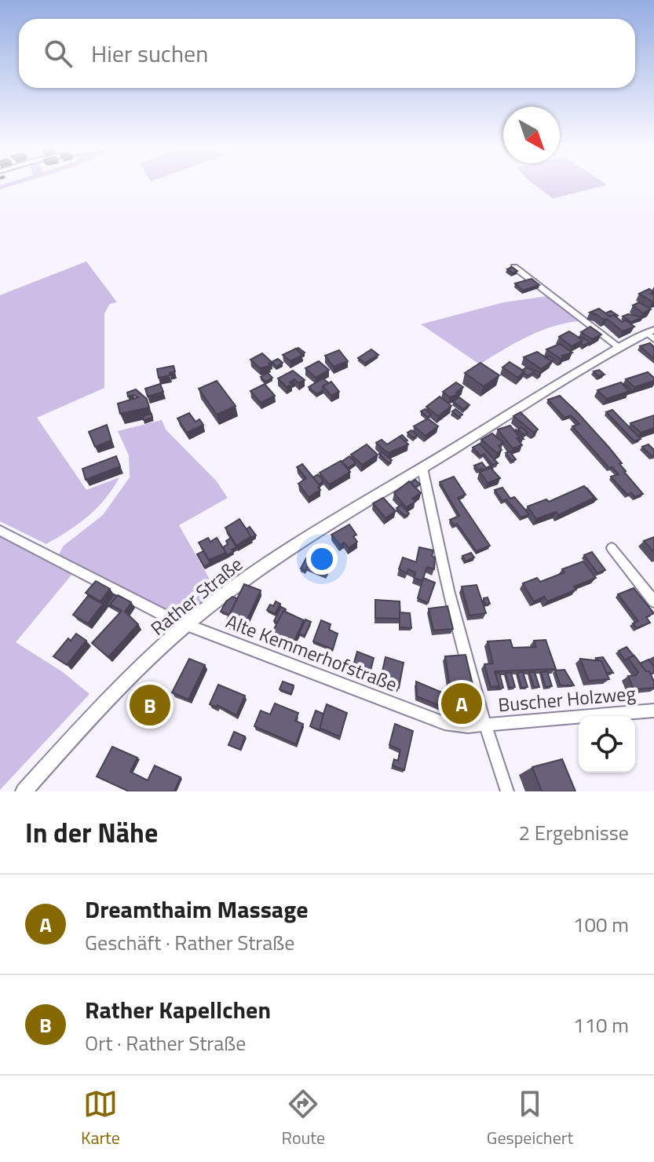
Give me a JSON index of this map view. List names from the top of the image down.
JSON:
{
  "streets": {
    "street": ["Rather Straße", "Alte Kemmerhofstraße", "Buscher Holzweg"]
  },
  "crossings": [
    ["Rather Straße", "Alte Kemmerhofstraße"],
    ["Alte Kemmerhofstraße", "Buscher Holzweg"]
  ],
  "north": "bottom right",
  "page": {
    "search": "Hier suchen",
    "pins": ["A", "B"],
    "heading": ["In der Nähe", "2 Ergebnisse"],
    "list": [
      {
        "mark": "A",
        "name": "Dreamthaim Massage",
        "note": "Geschäft · Rather Straße",
        "value": "100 m"
      },
      {
        "mark": "B",
        "name": "Rather Kapellchen",
        "note": "Ort · Rather Straße",
        "value": "110 m"
      }
    ],
    "nav": ["Karte", "Route", "Gespeichert"]
  }
}
